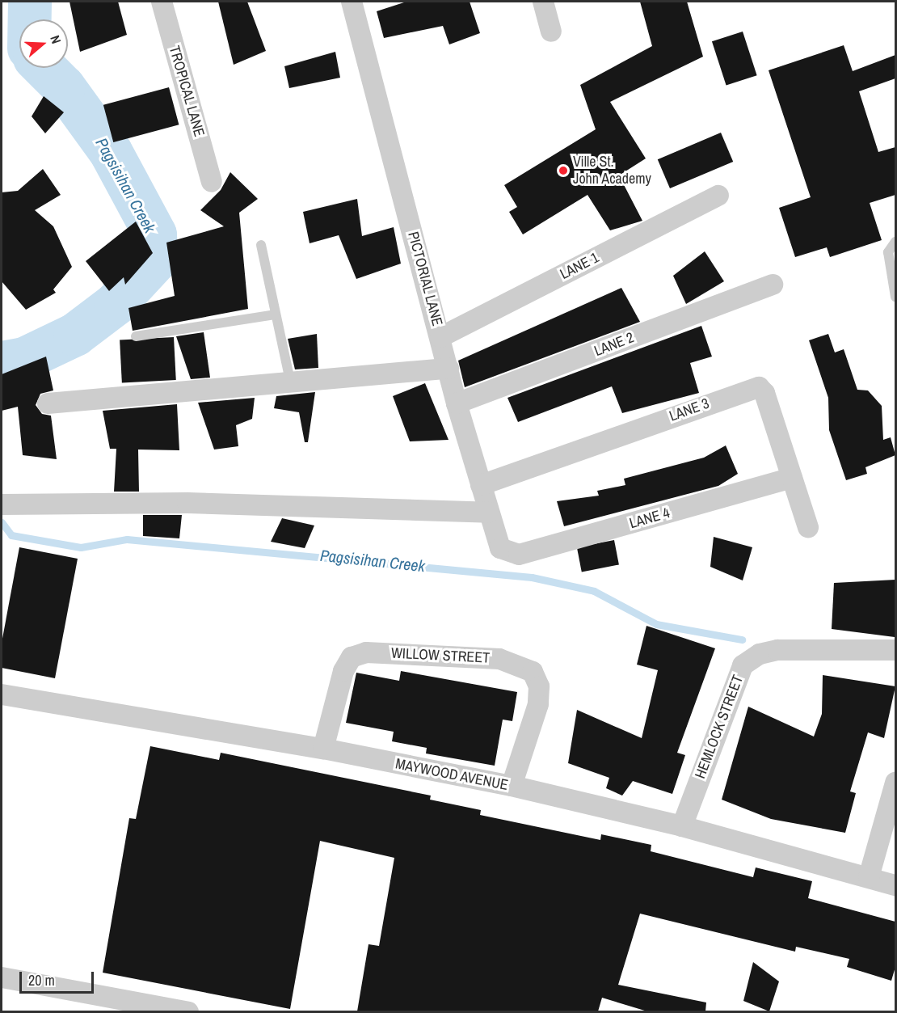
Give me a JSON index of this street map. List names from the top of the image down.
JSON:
{
  "streets": {
    "street": [
      "TROPICAL LANE",
      "LANE 1",
      "PICTORIAL LANE",
      "LANE 2",
      "LANE 3",
      "LANE 4",
      "WILLOW STREET",
      "HEMLOCK STREET",
      "MAYWOOD AVENUE"
    ]
  },
  "crossings": [
    ["LANE 1", "PICTORIAL LANE"],
    ["PICTORIAL LANE", "LANE 2"],
    ["PICTORIAL LANE", "LANE 3"],
    ["PICTORIAL LANE", "LANE 4"],
    ["LANE 3", "LANE 4"],
    ["WILLOW STREET", "MAYWOOD AVENUE"],
    ["HEMLOCK STREET", "MAYWOOD AVENUE"]
  ],
  "water": ["Pagsisihan Creek"],
  "places": ["Ville St. John Academy"],
  "scale_bar": "20 m",
  "north": "right"
}
